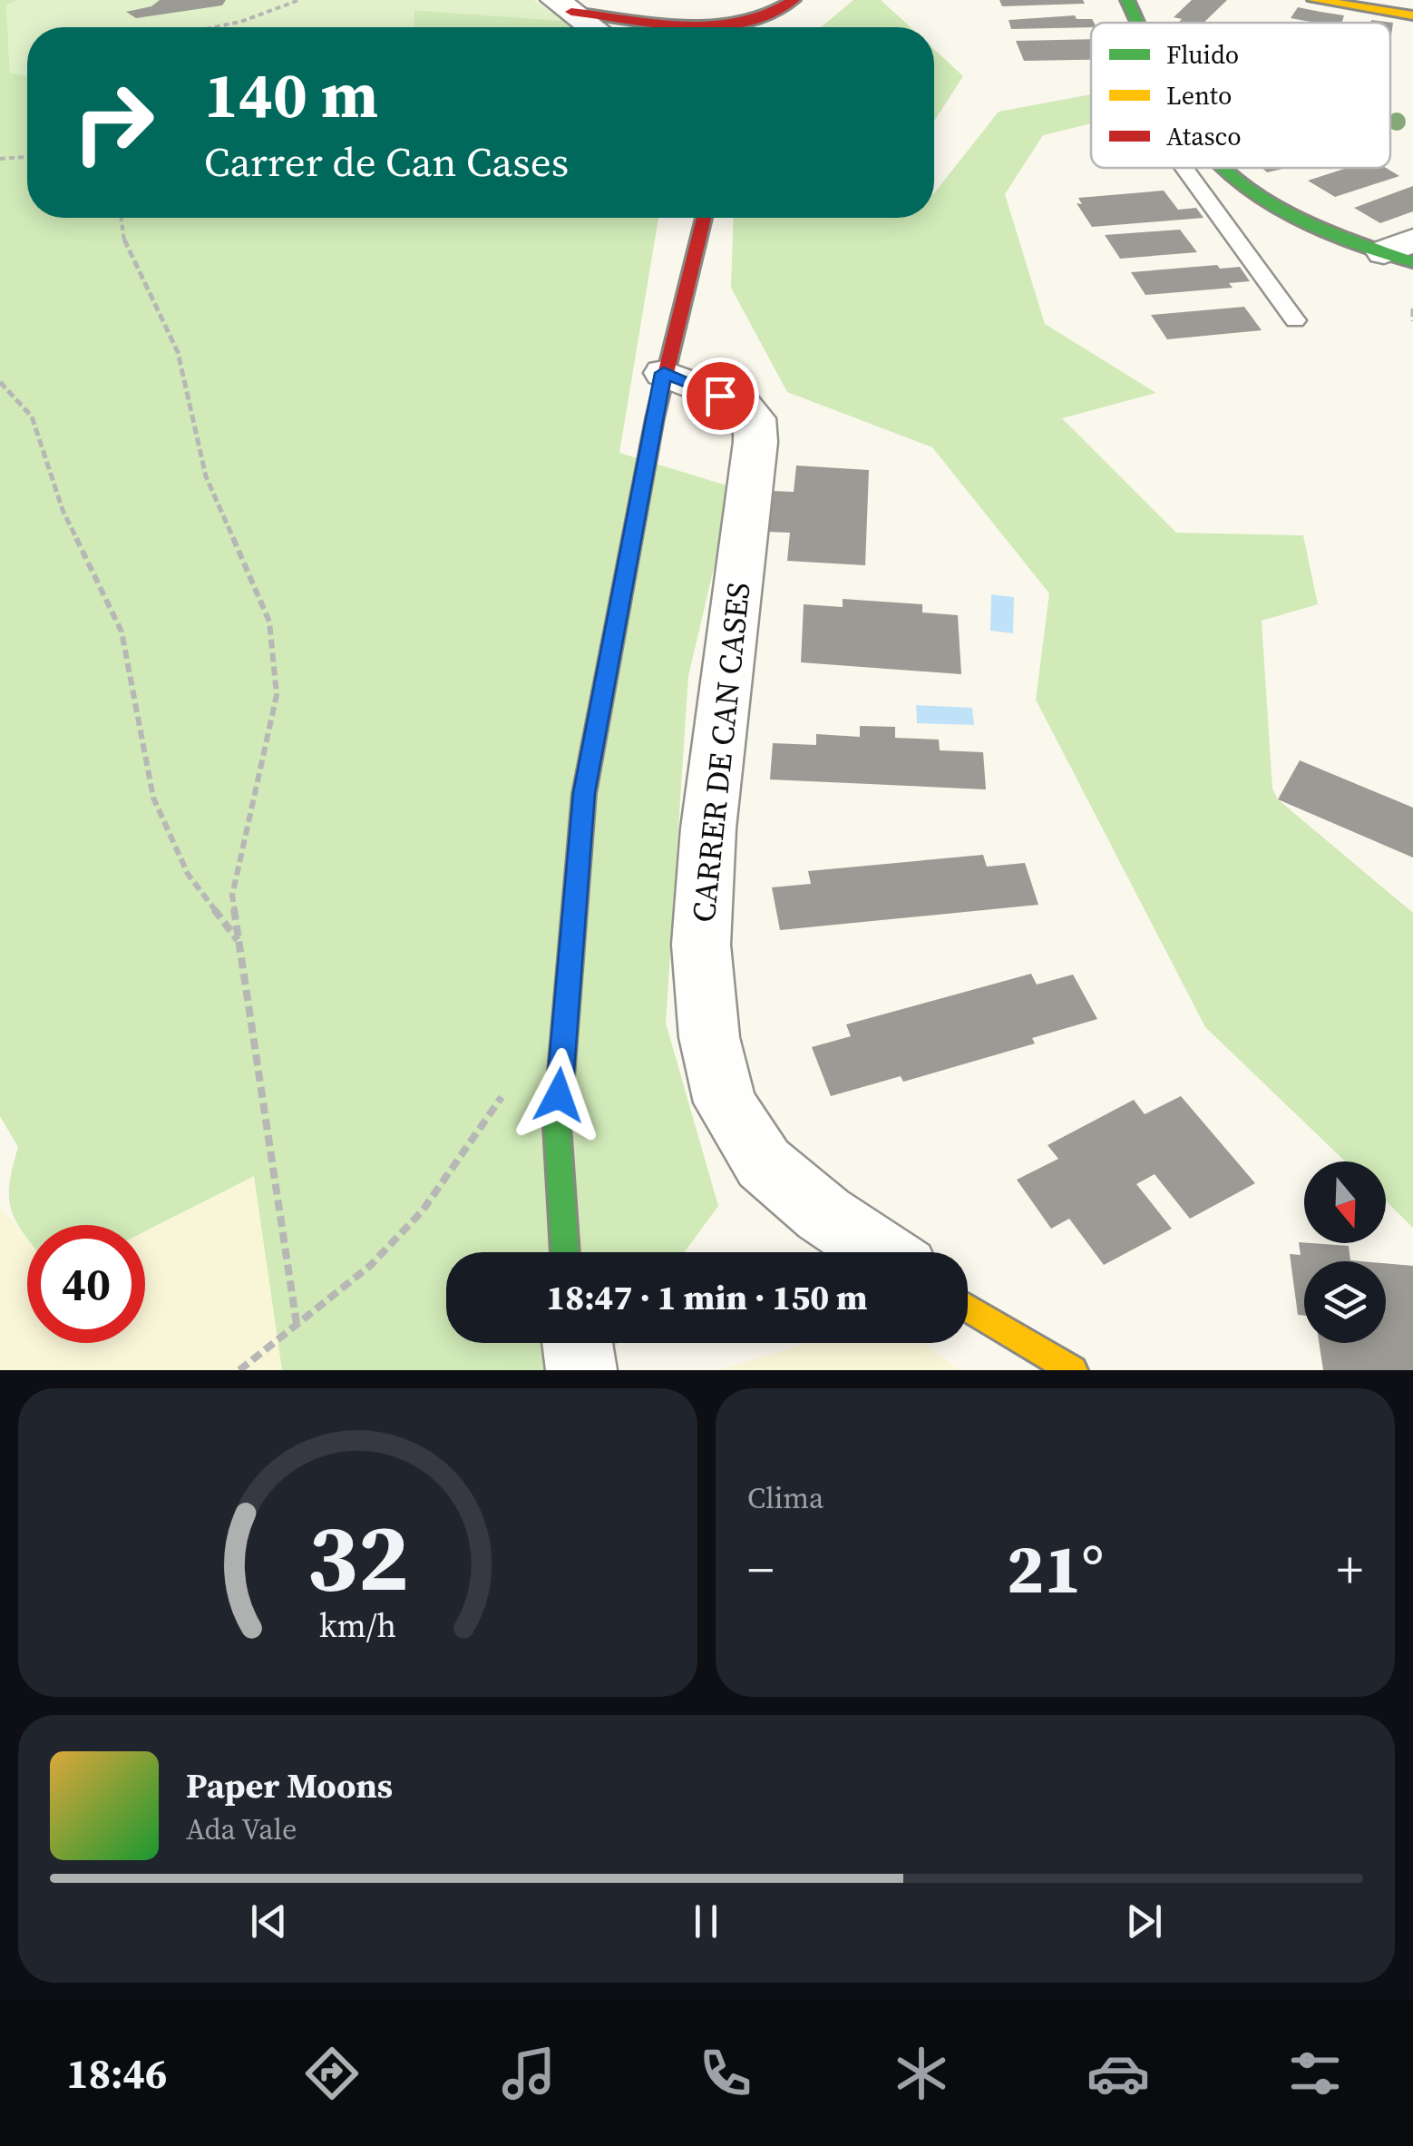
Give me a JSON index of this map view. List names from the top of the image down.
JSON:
{
  "streets": {
    "street": ["CARRER DE CAN CASES"]
  },
  "legend": ["Fluido", "Lento", "Atasco"],
  "north": "bottom",
  "page": {
    "turn": ["140 m", "Carrer de Can Cases"],
    "limit": "40",
    "trip": "18:47 · 1 min · 150 m",
    "tile": "Clima",
    "heat": ["−", "21°", "+"],
    "song": ["Paper Moons", "Ada Vale"],
    "tabs": "18:46",
    "gauge": ["32", "km/h"]
  }
}
